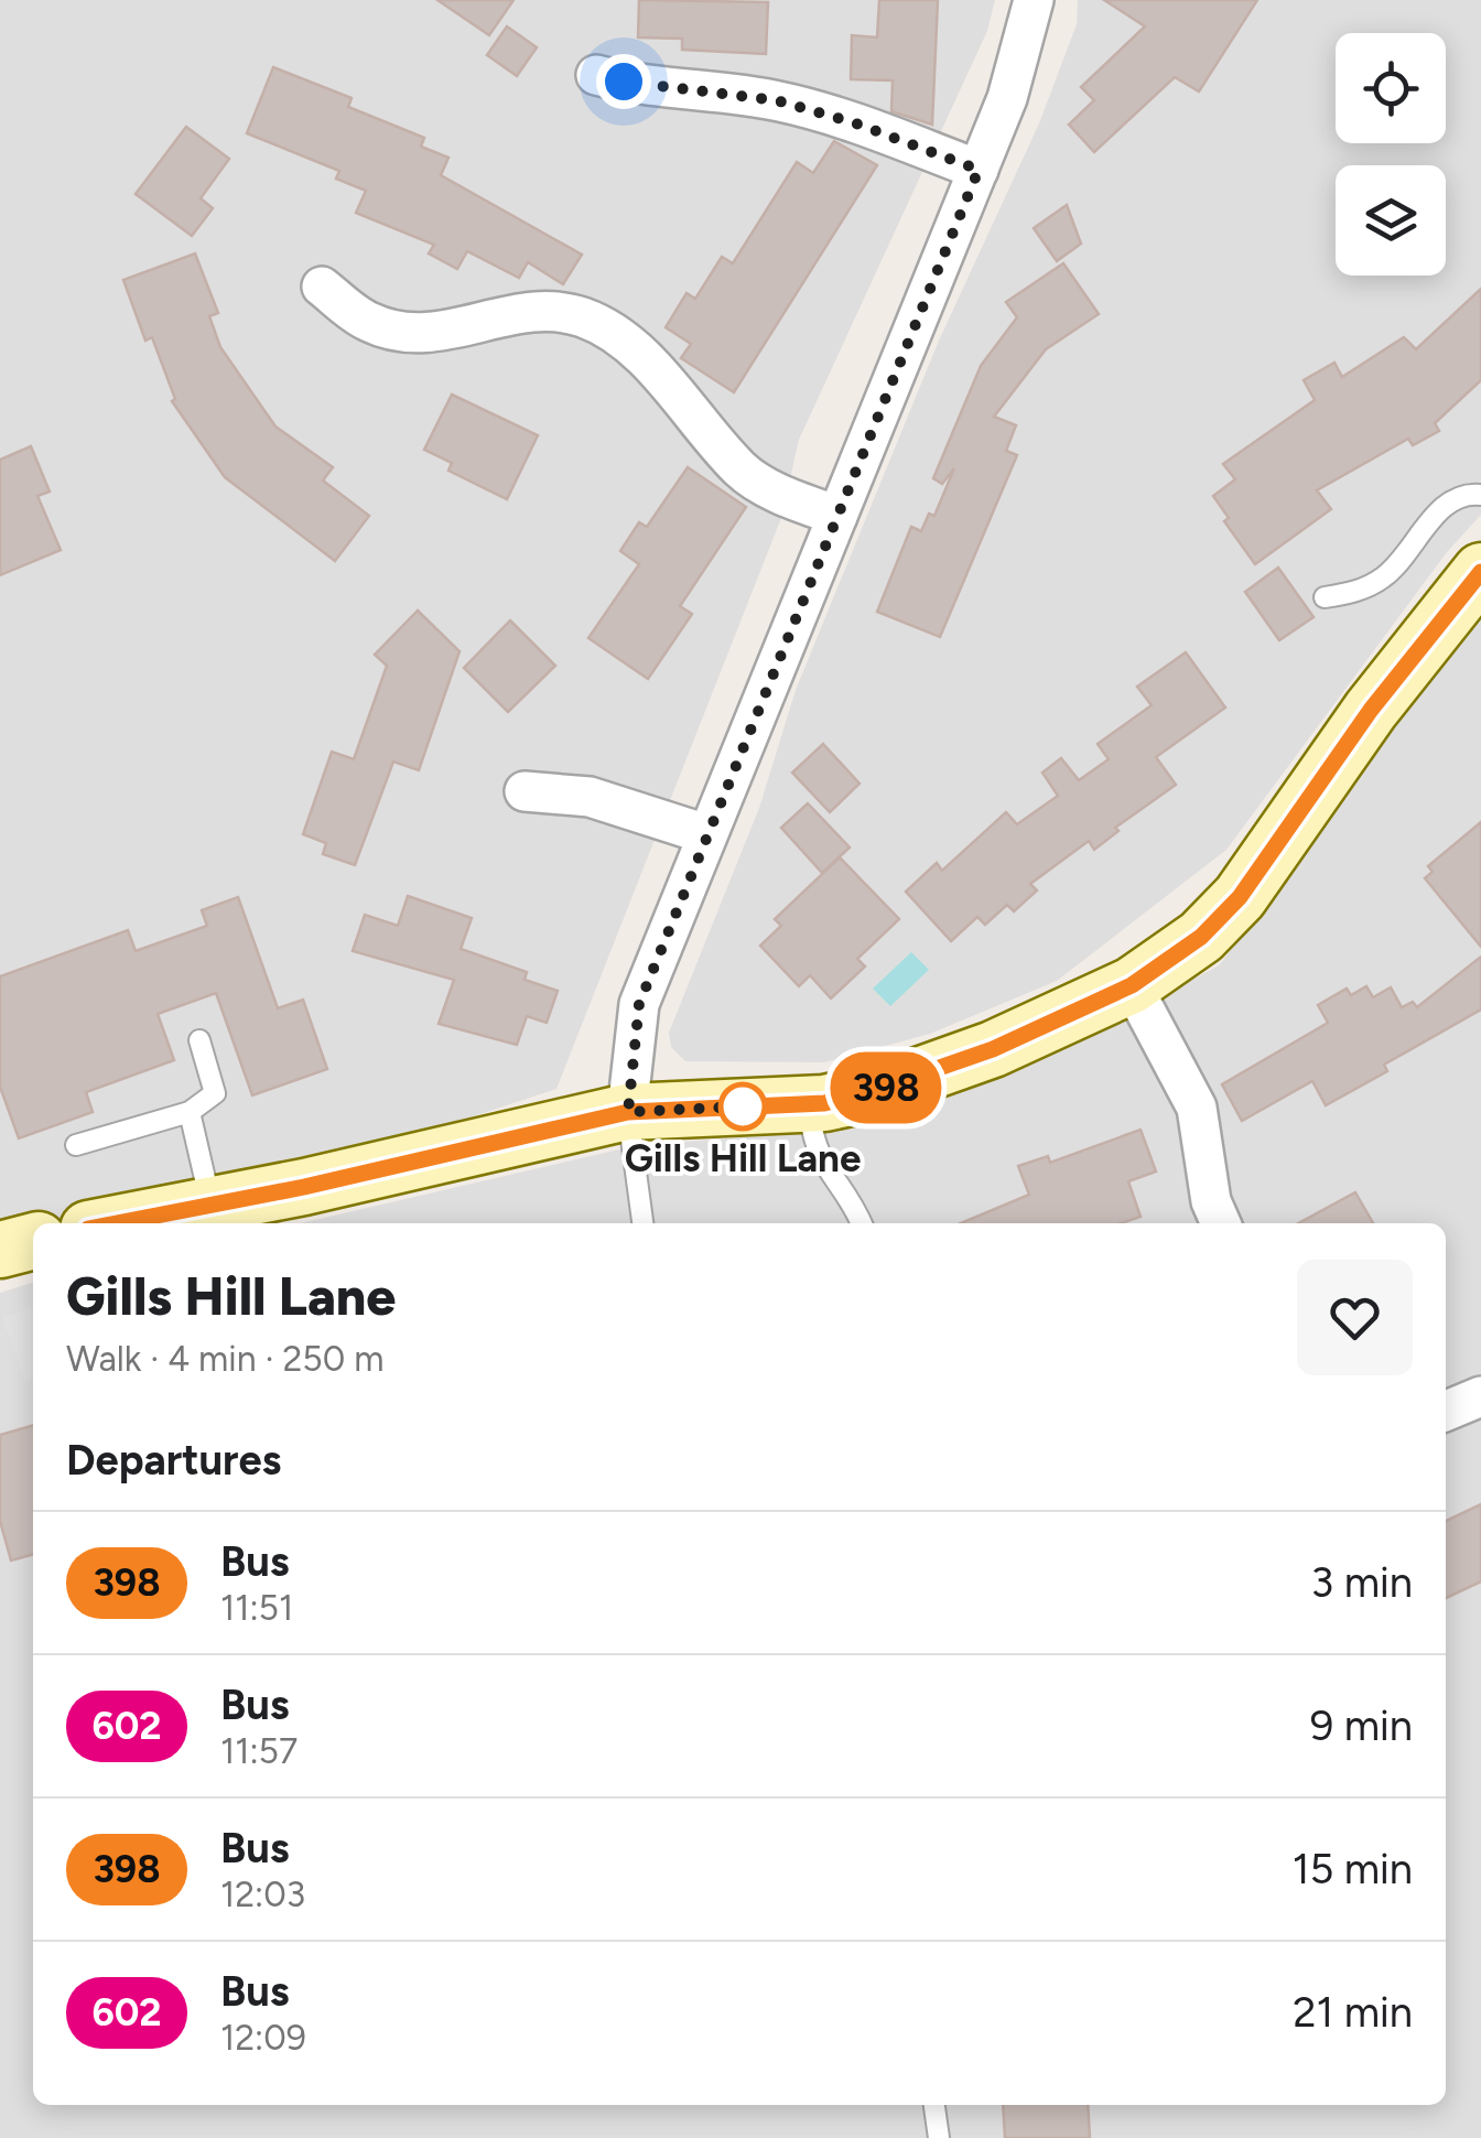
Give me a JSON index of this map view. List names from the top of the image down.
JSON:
{
  "places": ["Gills Hill Lane"],
  "lines": ["bus line 398"],
  "page": {
    "on_map": "398",
    "heading": [
      ["Gills Hill Lane", "Walk · 4 min · 250 m"],
      "Departures"
    ],
    "list": [
      {
        "mark": "398",
        "name": "Bus",
        "note": "11:51",
        "value": "3 min"
      },
      {
        "mark": "602",
        "name": "Bus",
        "note": "11:57",
        "value": "9 min"
      },
      {
        "mark": "398",
        "name": "Bus",
        "note": "12:03",
        "value": "15 min"
      },
      {
        "mark": "602",
        "name": "Bus",
        "note": "12:09",
        "value": "21 min"
      }
    ]
  }
}
